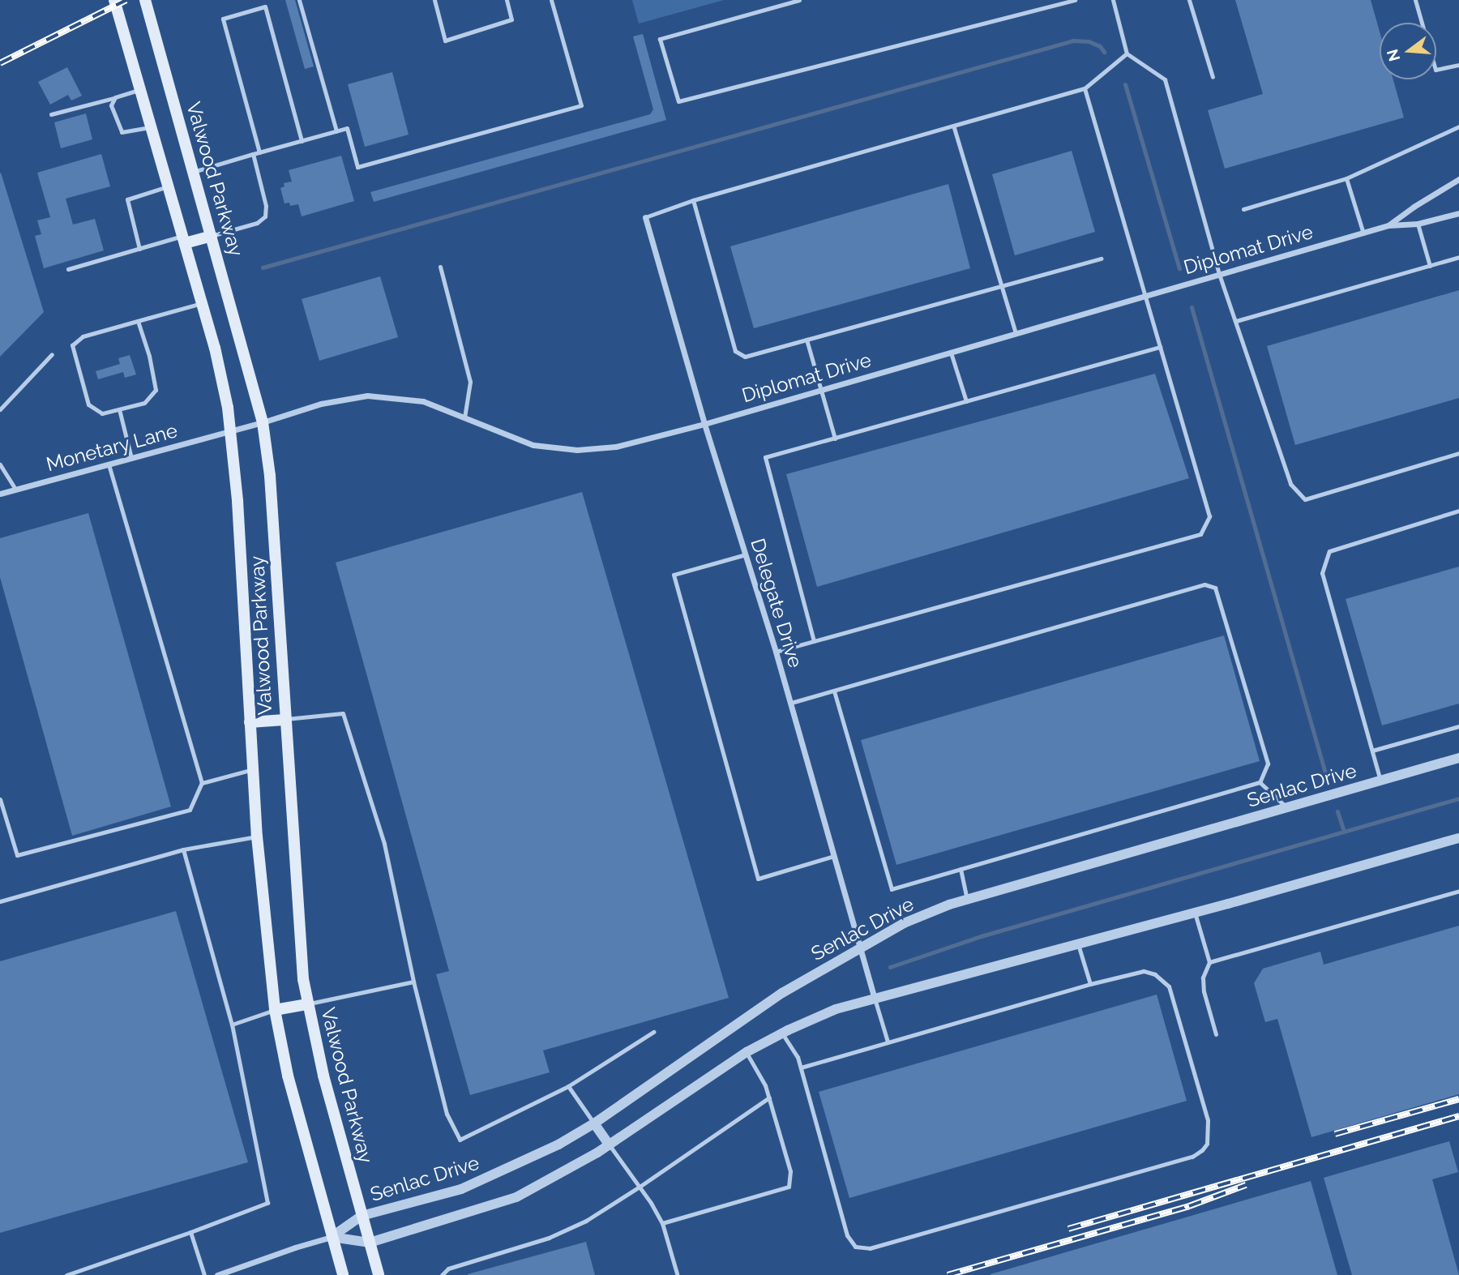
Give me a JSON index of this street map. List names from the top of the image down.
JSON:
{
  "streets": {
    "main road": ["Valwood Parkway"],
    "street": [
      "Diplomat Drive",
      "Monetary Lane",
      "Delegate Drive",
      "Senlac Drive"
    ]
  },
  "crossings": [
    ["Valwood Parkway", "Diplomat Drive"],
    ["Valwood Parkway", "Monetary Lane"],
    ["Valwood Parkway", "Senlac Drive"],
    ["Diplomat Drive", "Monetary Lane"],
    ["Diplomat Drive", "Delegate Drive"],
    ["Delegate Drive", "Senlac Drive"]
  ],
  "north": "left"
}
